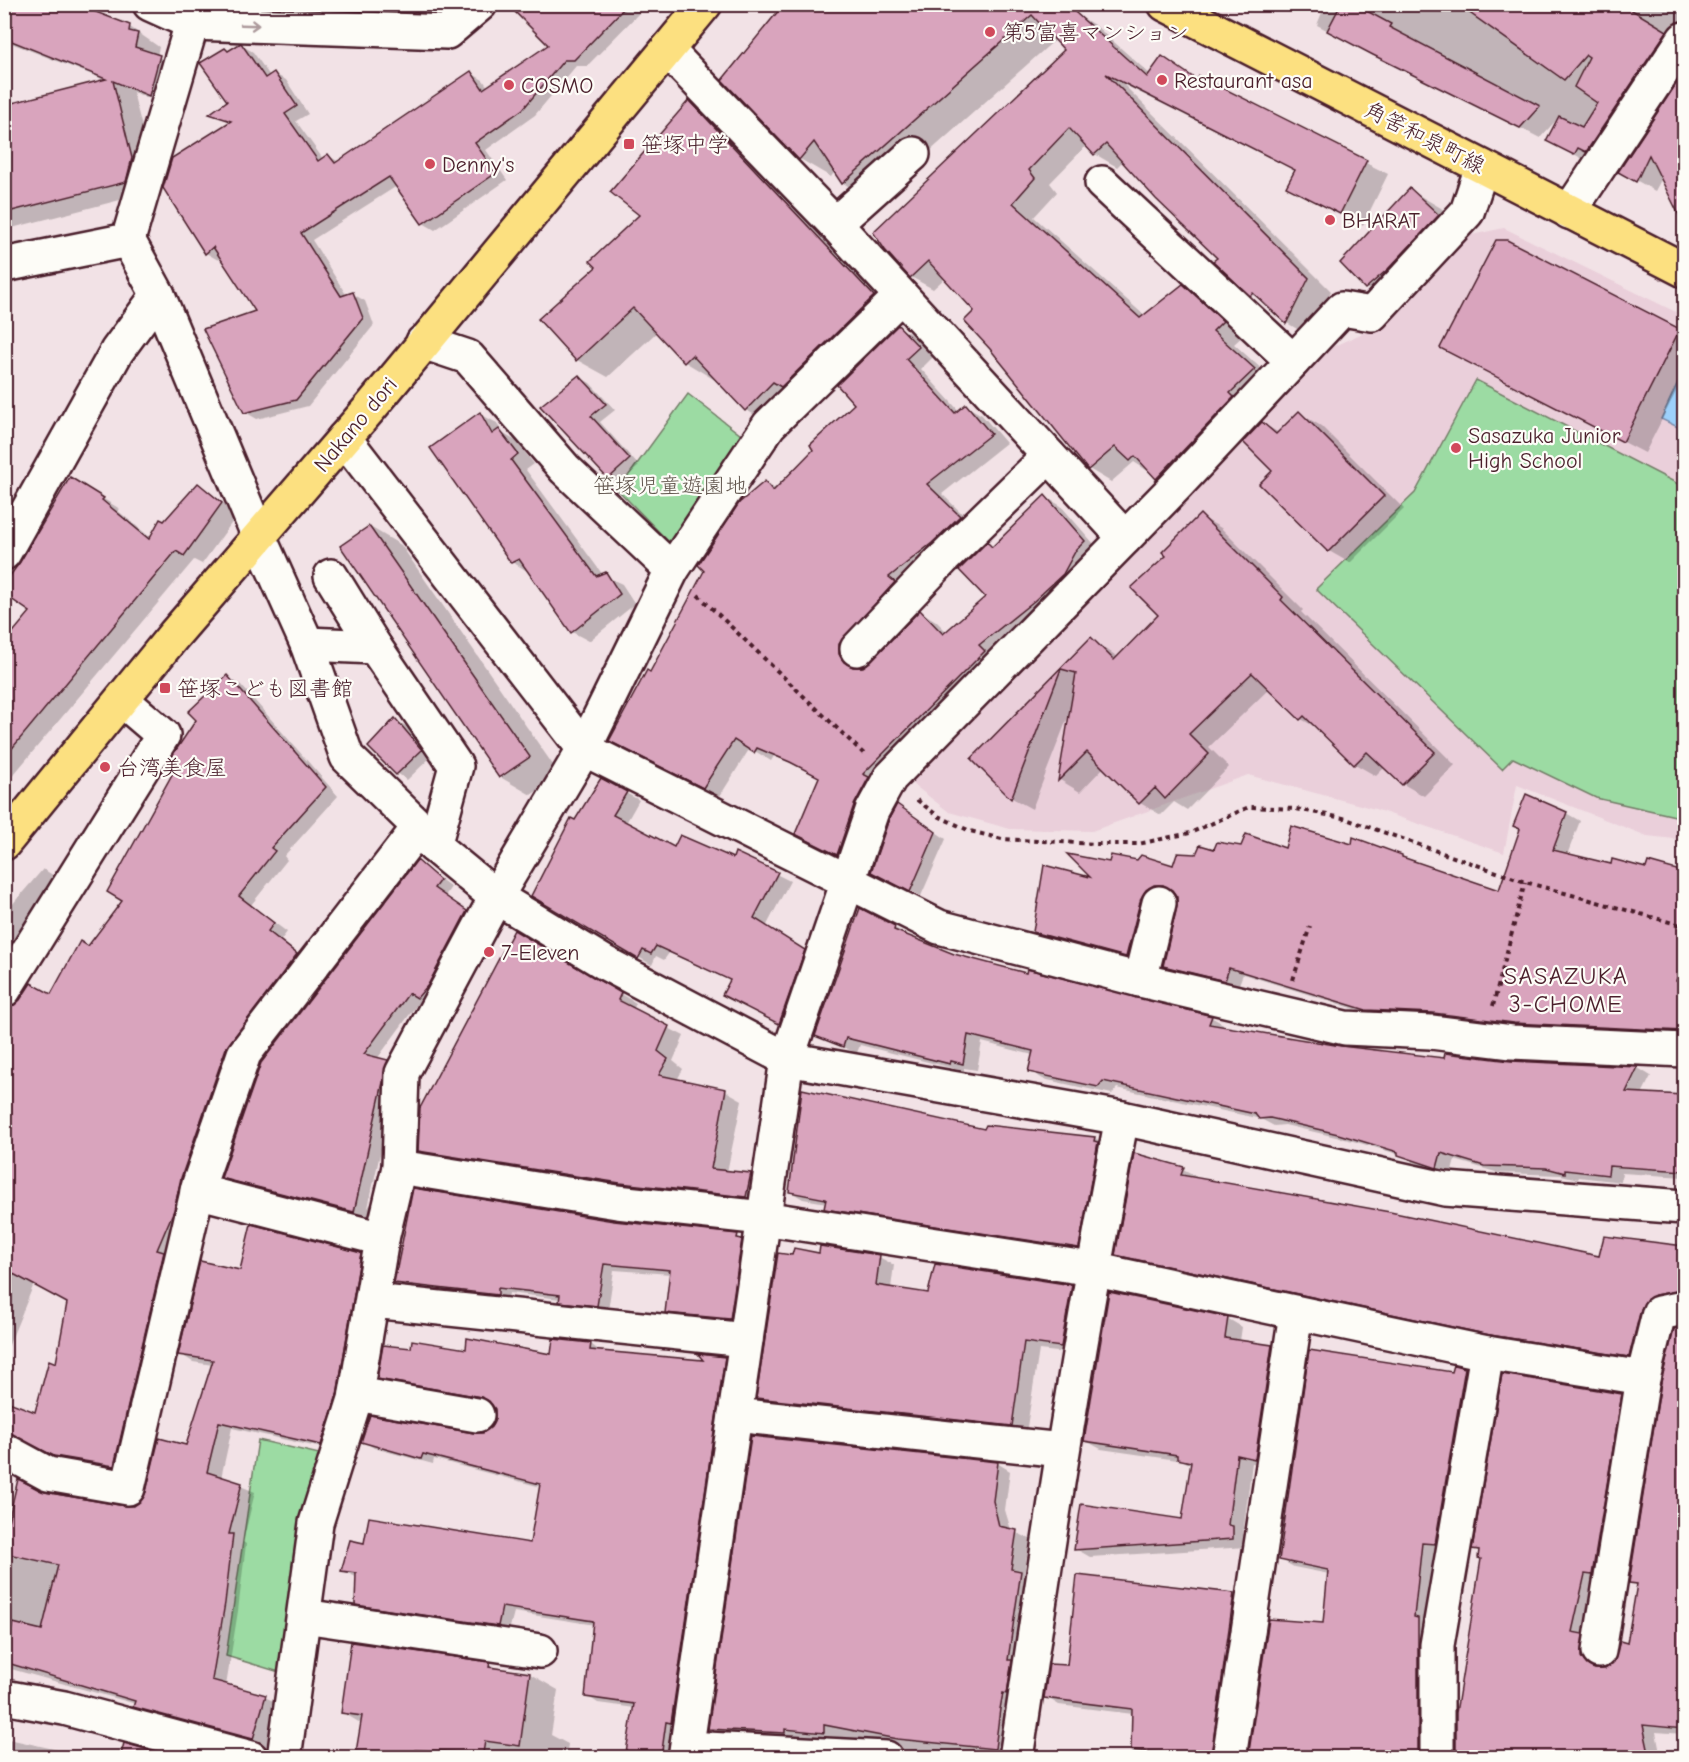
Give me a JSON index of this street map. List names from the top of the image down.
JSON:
{
  "streets": {
    "main road": ["角筈和泉町線", "Nakano dori"]
  },
  "districts": ["SASAZUKA 3-CHOME"],
  "parks": ["笹塚児童遊園地"],
  "places": {
    "other": [
      "第5富喜マンション",
      "Restaurant asa",
      "COSMO",
      "Denny's",
      "BHARAT",
      "Sasazuka Junior High School",
      "台湾美食屋",
      "7-Eleven"
    ],
    "transit": ["笹塚中学", "笹塚こども図書館"]
  }
}
